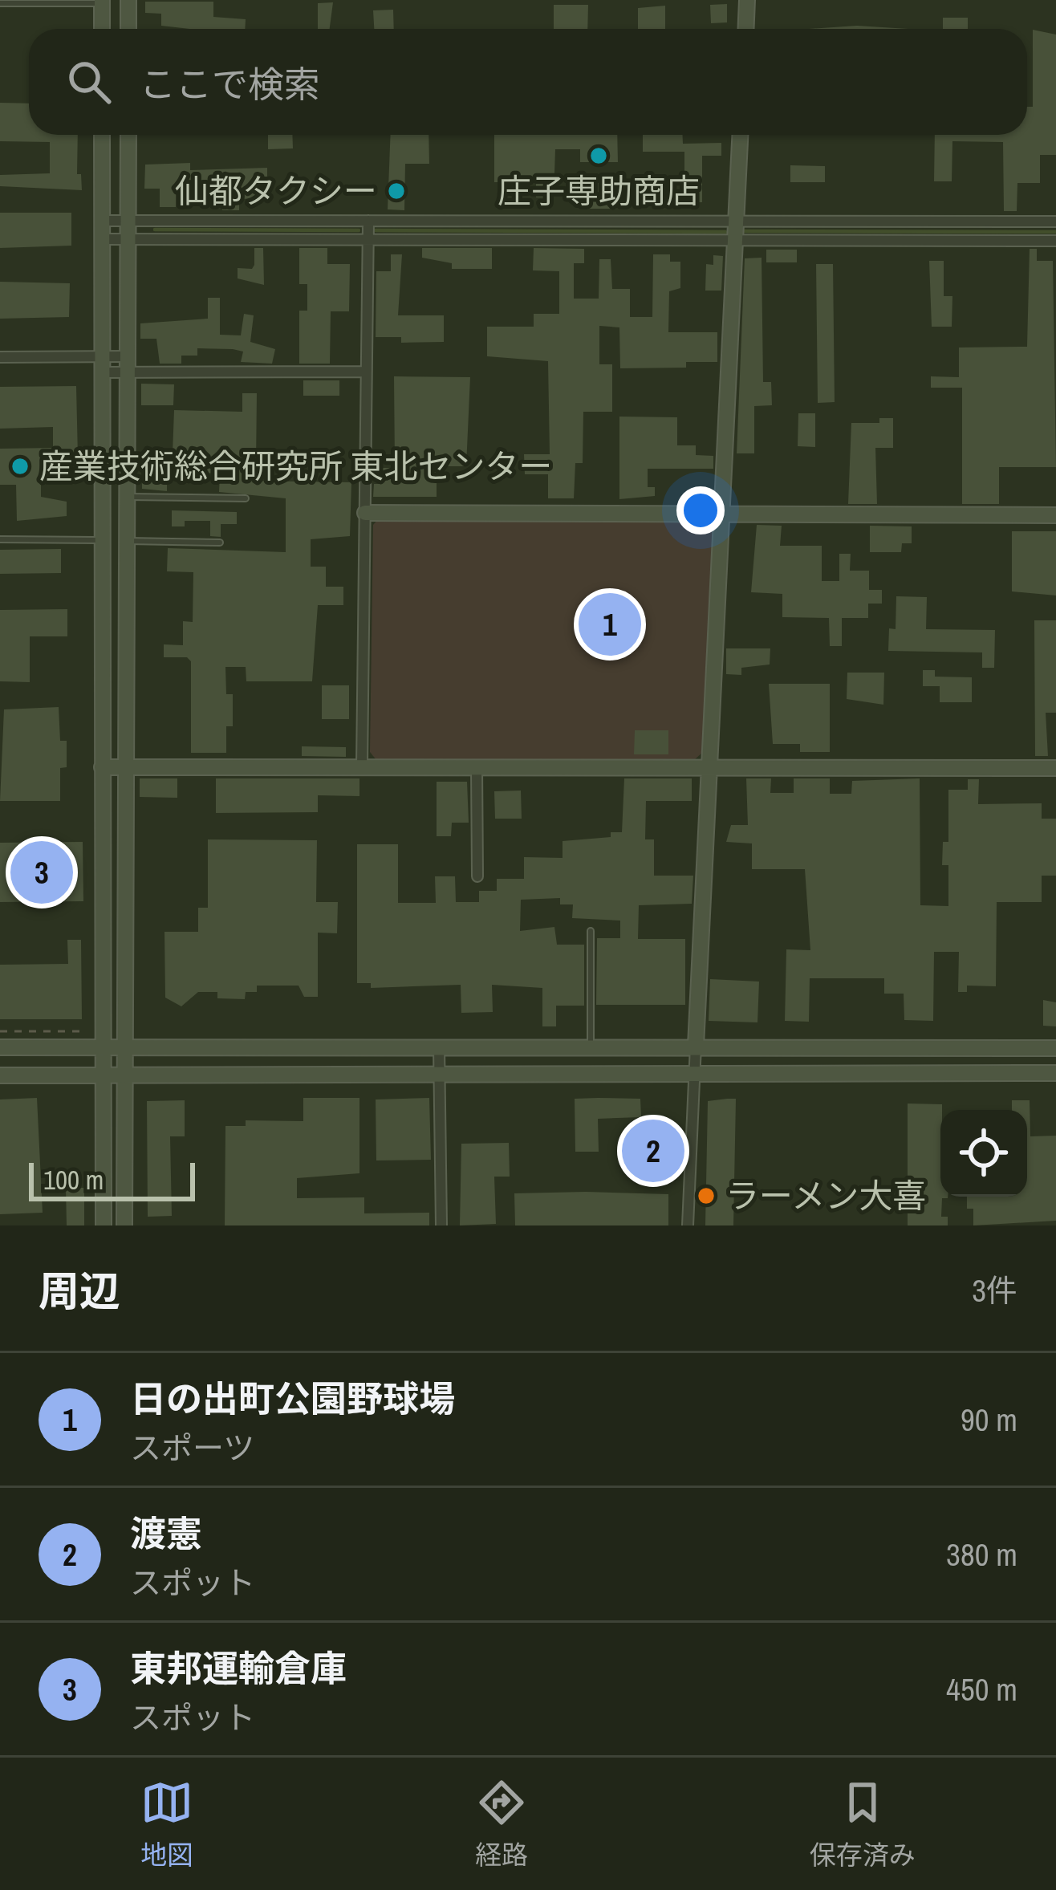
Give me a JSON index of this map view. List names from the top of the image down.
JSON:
{
  "places": [
    "庄子専助商店",
    "仙都タクシー",
    "産業技術総合研究所 東北センター",
    "ラーメン大喜"
  ],
  "scale_bar": "100 m",
  "page": {
    "search": "ここで検索",
    "pins": ["1", "3", "2"],
    "scale": "100 m",
    "heading": ["周辺", "3件"],
    "list": [
      {
        "mark": "1",
        "name": "日の出町公園野球場",
        "note": "スポーツ",
        "value": "90 m"
      },
      {
        "mark": "2",
        "name": "渡憲",
        "note": "スポット",
        "value": "380 m"
      },
      {
        "mark": "3",
        "name": "東邦運輸倉庫",
        "note": "スポット",
        "value": "450 m"
      }
    ],
    "nav": ["地図", "経路", "保存済み"]
  }
}
